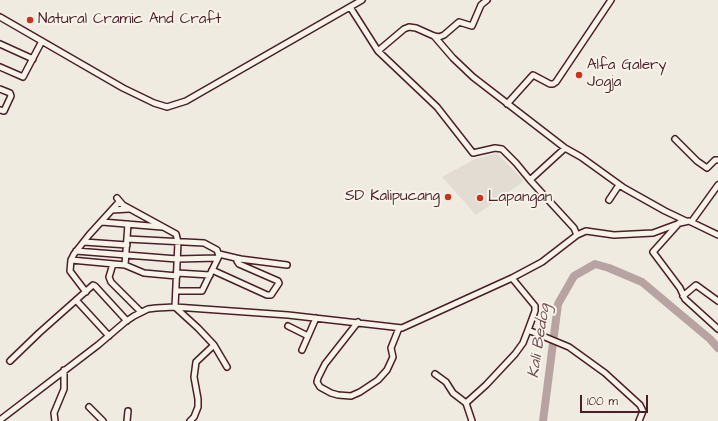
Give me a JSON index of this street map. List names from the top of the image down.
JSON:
{
  "water": ["Kali Bedog"],
  "places": [
    "Natural Cramic And Craft",
    "Alfa Galery Jogja",
    "SD Kalipucang",
    "Lapangan"
  ],
  "scale_bar": "100 m"
}
